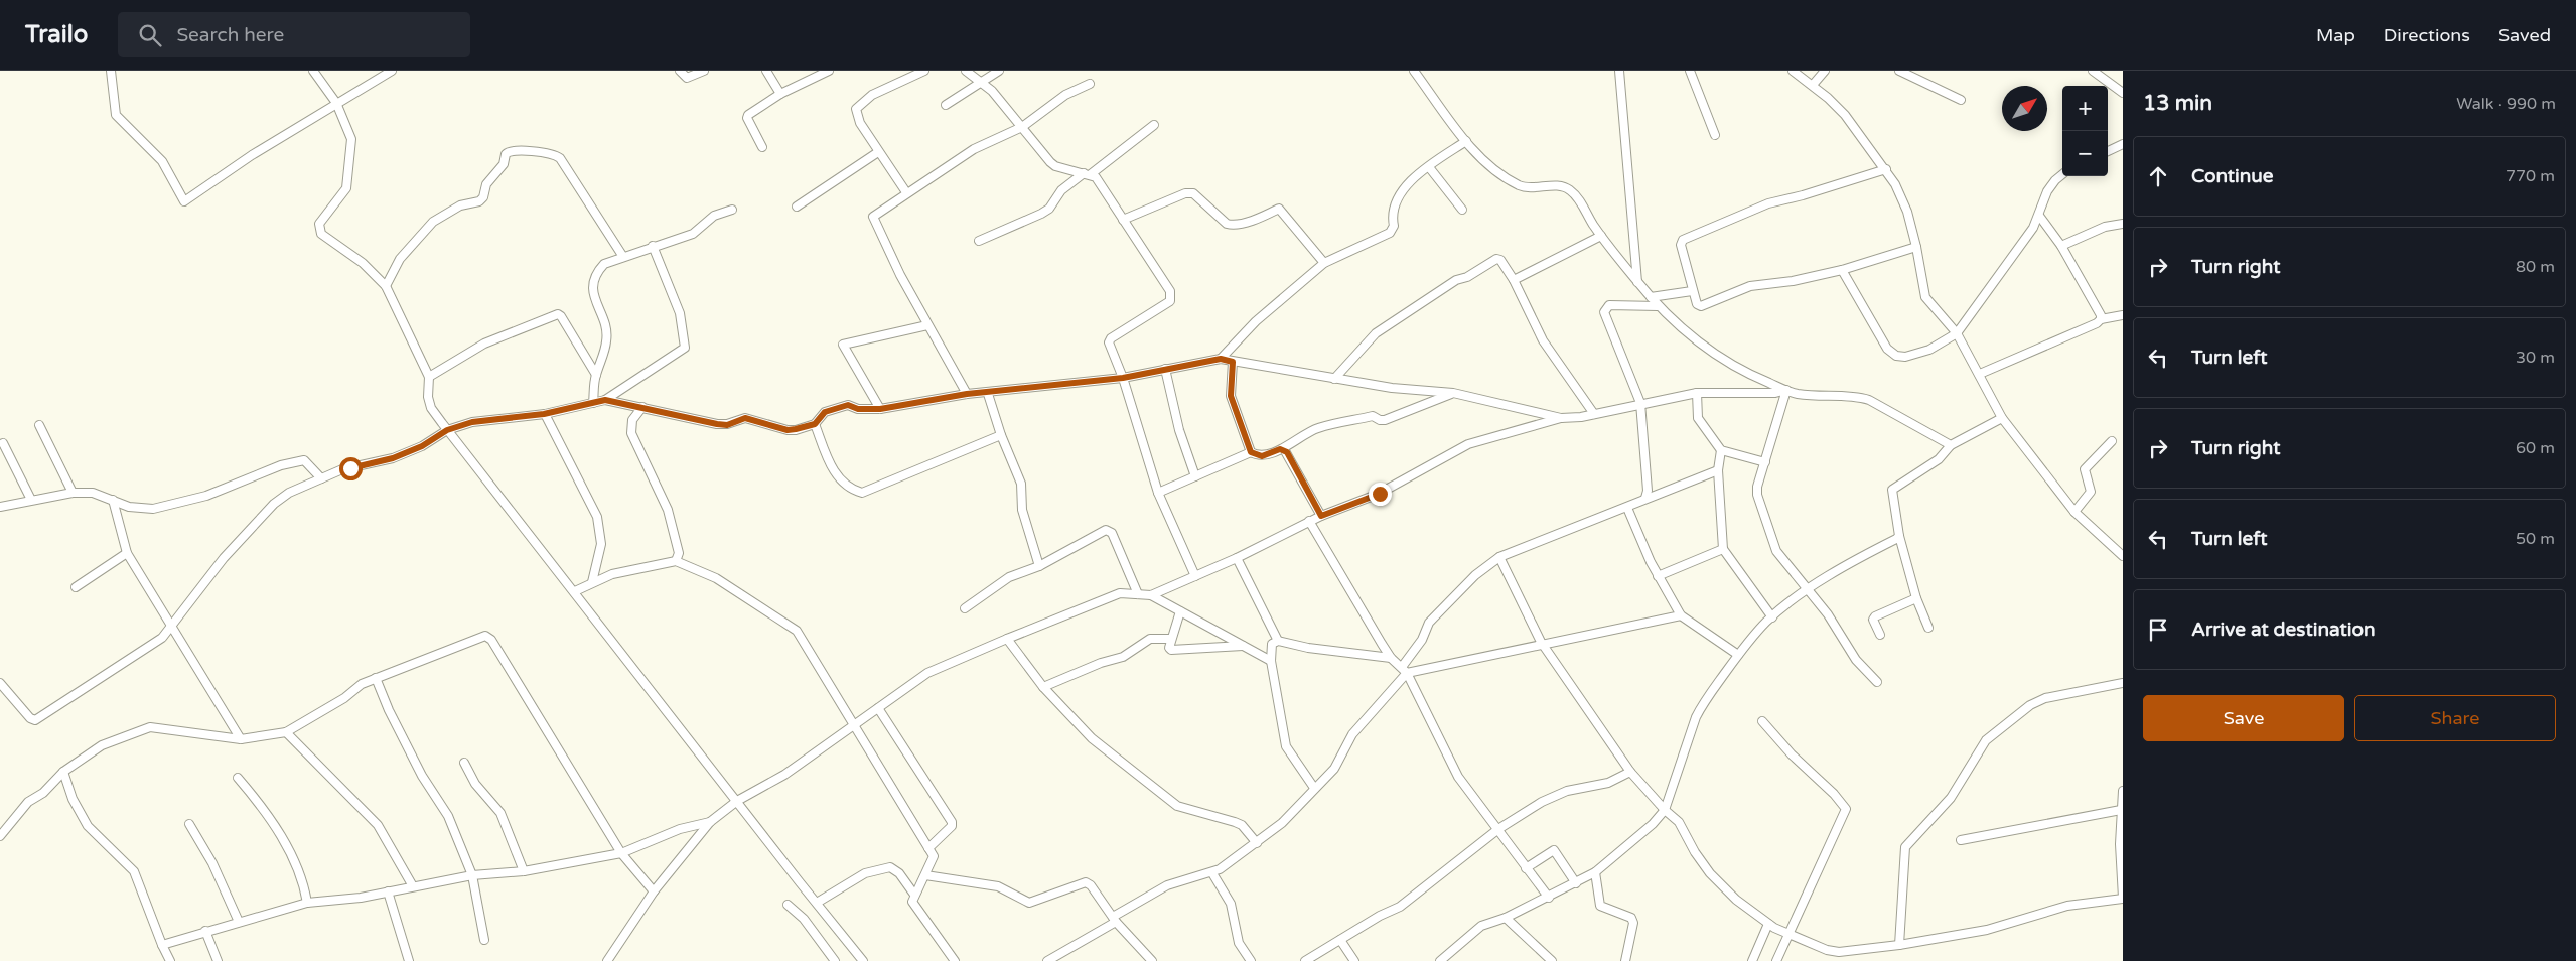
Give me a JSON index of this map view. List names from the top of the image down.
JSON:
{
  "north": "top right",
  "page": {
    "header": "Trailo",
    "search": "Search here",
    "nav": ["Map", "Directions", "Saved"],
    "heading": ["13 min", "Walk · 990 m"],
    "map_buttons": ["+", "−"],
    "list": [
      ["Continue", "770 m"],
      ["Turn right", "80 m"],
      ["Turn left", "30 m"],
      ["Turn right", "60 m"],
      ["Turn left", "50 m"],
      "Arrive at destination"
    ],
    "buttons": ["Save", "Share"]
  }
}
